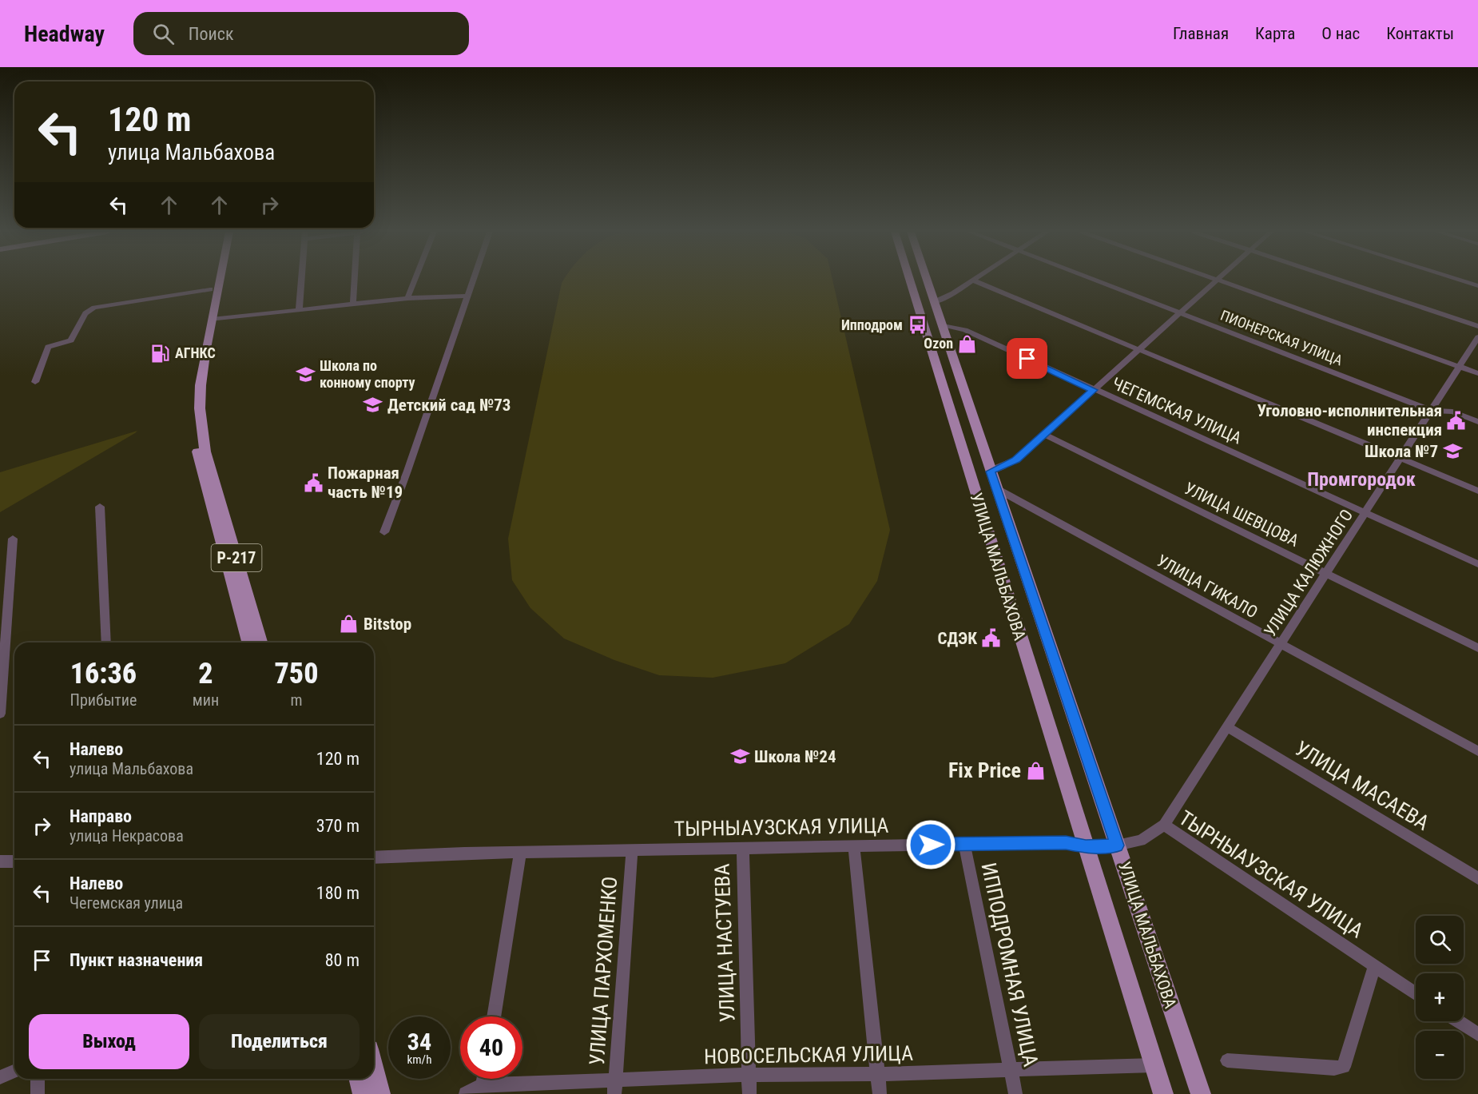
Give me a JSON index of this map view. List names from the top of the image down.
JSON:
{
  "streets": {
    "main road": ["Р-217", "УЛИЦА МАЛЬБАХОВА"],
    "street": [
      "ПИОНЕРСКАЯ УЛИЦА",
      "ЧЕГЕМСКАЯ УЛИЦА",
      "УЛИЦА ШЕВЦОВА",
      "УЛИЦА КАЛЮЖНОГО",
      "УЛИЦА ГИКАЛО",
      "УЛИЦА МАСАЕВА",
      "ТЫРНЫАУЗСКАЯ УЛИЦА",
      "УЛИЦА НАСТУЕВА",
      "ИППОДРОМНАЯ УЛИЦА",
      "УЛИЦА ПАРХОМЕНКО",
      "НОВОСЕЛЬСКАЯ УЛИЦА"
    ]
  },
  "crossings": [
    ["ПИОНЕРСКАЯ УЛИЦА", "УЛИЦА КАЛЮЖНОГО"],
    ["ЧЕГЕМСКАЯ УЛИЦА", "УЛИЦА МАЛЬБАХОВА"],
    ["ЧЕГЕМСКАЯ УЛИЦА", "УЛИЦА КАЛЮЖНОГО"],
    ["УЛИЦА ШЕВЦОВА", "УЛИЦА КАЛЮЖНОГО"],
    ["УЛИЦА МАЛЬБАХОВА", "УЛИЦА ГИКАЛО"],
    ["УЛИЦА МАЛЬБАХОВА", "ТЫРНЫАУЗСКАЯ УЛИЦА"],
    ["УЛИЦА МАЛЬБАХОВА", "НОВОСЕЛЬСКАЯ УЛИЦА"],
    ["УЛИЦА КАЛЮЖНОГО", "УЛИЦА ГИКАЛО"],
    ["УЛИЦА КАЛЮЖНОГО", "УЛИЦА МАСАЕВА"],
    ["УЛИЦА КАЛЮЖНОГО", "ТЫРНЫАУЗСКАЯ УЛИЦА"],
    ["ТЫРНЫАУЗСКАЯ УЛИЦА", "УЛИЦА НАСТУЕВА"],
    ["ТЫРНЫАУЗСКАЯ УЛИЦА", "ИППОДРОМНАЯ УЛИЦА"],
    ["ТЫРНЫАУЗСКАЯ УЛИЦА", "УЛИЦА ПАРХОМЕНКО"],
    ["УЛИЦА НАСТУЕВА", "НОВОСЕЛЬСКАЯ УЛИЦА"],
    ["ИППОДРОМНАЯ УЛИЦА", "НОВОСЕЛЬСКАЯ УЛИЦА"],
    ["УЛИЦА ПАРХОМЕНКО", "НОВОСЕЛЬСКАЯ УЛИЦА"]
  ],
  "districts": ["Промгородок"],
  "places": {
    "bus stop": ["Ипподром"],
    "shop": ["Ozon", "Bitstop", "Fix Price"],
    "fuel station": ["АГНКС"],
    "school or university": [
      "Школа по конному спорту",
      "Детский сад №73",
      "Школа №7",
      "Школа №24"
    ],
    "public building": ["Уголовно-исполнительная инспекция", "Пожарная часть №19", "СДЭК"]
  },
  "page": {
    "header": "Headway",
    "search": "Поиск",
    "nav": [
      "Главная",
      "Карта",
      "О нас",
      "Контакты"
    ],
    "turn": ["120 m", "улица Мальбахова"],
    "eta": [
      "16:36",
      "Прибытие",
      "2",
      "мин",
      "750",
      "m"
    ],
    "list": [
      {
        "name": "Налево",
        "note": "улица Мальбахова",
        "value": "120 m"
      },
      {
        "name": "Направо",
        "note": "улица Некрасова",
        "value": "370 m"
      },
      {
        "name": "Налево",
        "note": "Чегемская улица",
        "value": "180 m"
      },
      {
        "name": "Пункт назначения",
        "value": "80 m"
      }
    ],
    "map_buttons": ["+", "−"],
    "buttons": ["Выход", "Поделиться"],
    "speed": "34 km/h",
    "limit": "40"
  }
}
